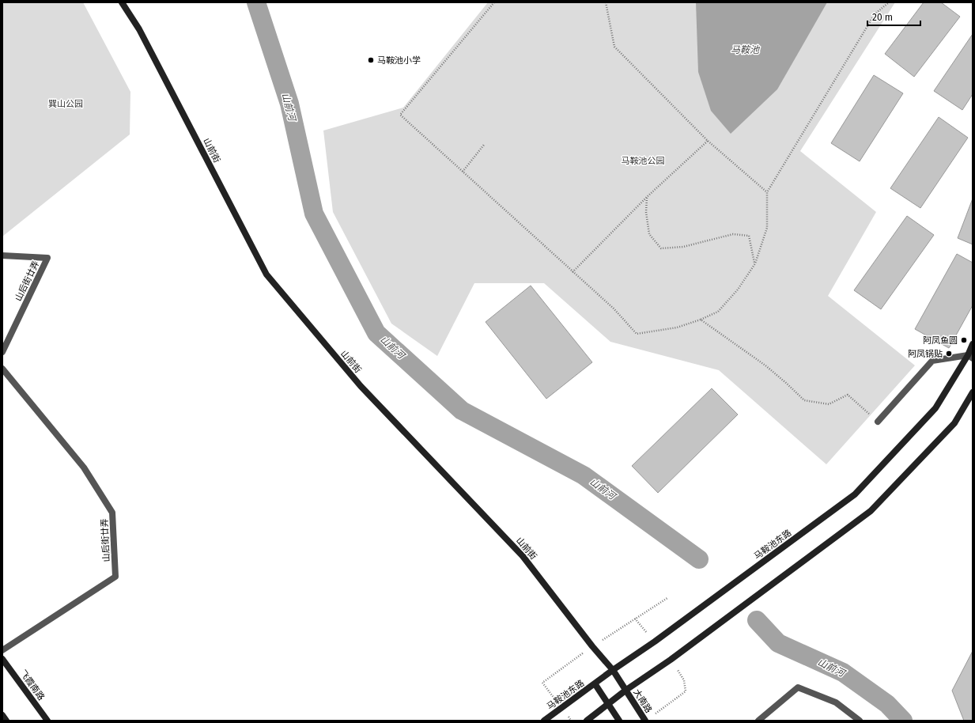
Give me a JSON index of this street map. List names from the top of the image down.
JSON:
{
  "streets": {
    "main road": [
      "山前街",
      "马鞍池东路",
      "飞霞南路",
      "大南路"
    ],
    "street": ["山后街廿弄"]
  },
  "crossings": [
    ["山前街", "马鞍池东路"],
    ["山前街", "大南路"]
  ],
  "water": ["马鞍池", "山前河"],
  "parks": ["巽山公园", "马鞍池公园"],
  "places": ["马鞍池小学", "阿凤鱼圆", "阿凤锅贴"],
  "scale_bar": "20 m"
}
